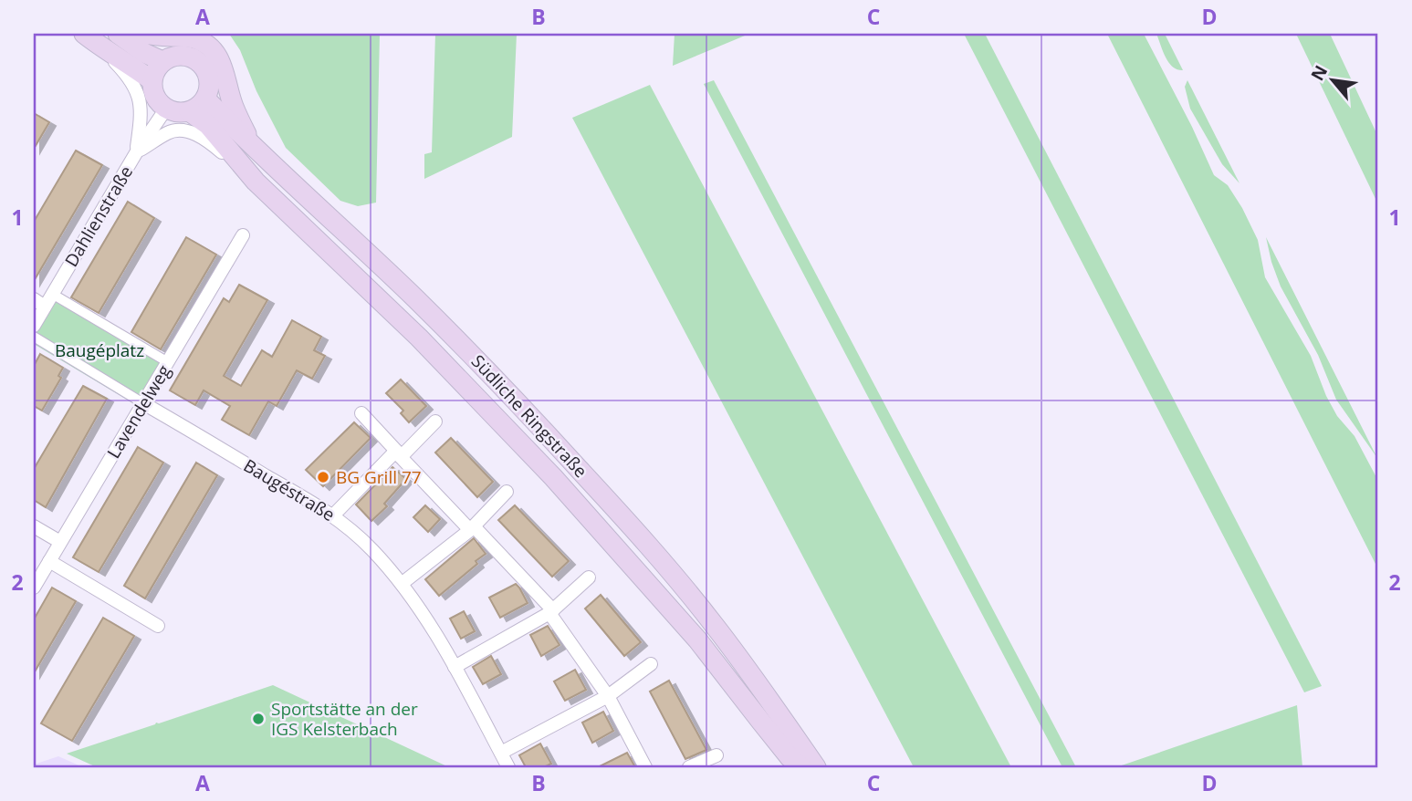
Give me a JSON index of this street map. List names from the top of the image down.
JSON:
{
  "streets": {
    "main road": ["Südliche Ringstraße"],
    "street": ["Dahlienstraße", "Lavendelweg", "Baugéstraße"]
  },
  "crossings": [
    ["Dahlienstraße", "Südliche Ringstraße"],
    ["Lavendelweg", "Baugéstraße"]
  ],
  "parks": ["Baugéplatz"],
  "places": ["BG Grill 77", "Sportstätte an der IGS Kelsterbach"],
  "north": "top left",
  "grid": {
    "columns": [
      "A",
      "B",
      "C",
      "D"
    ],
    "rows": ["1", "2"]
  }
}
